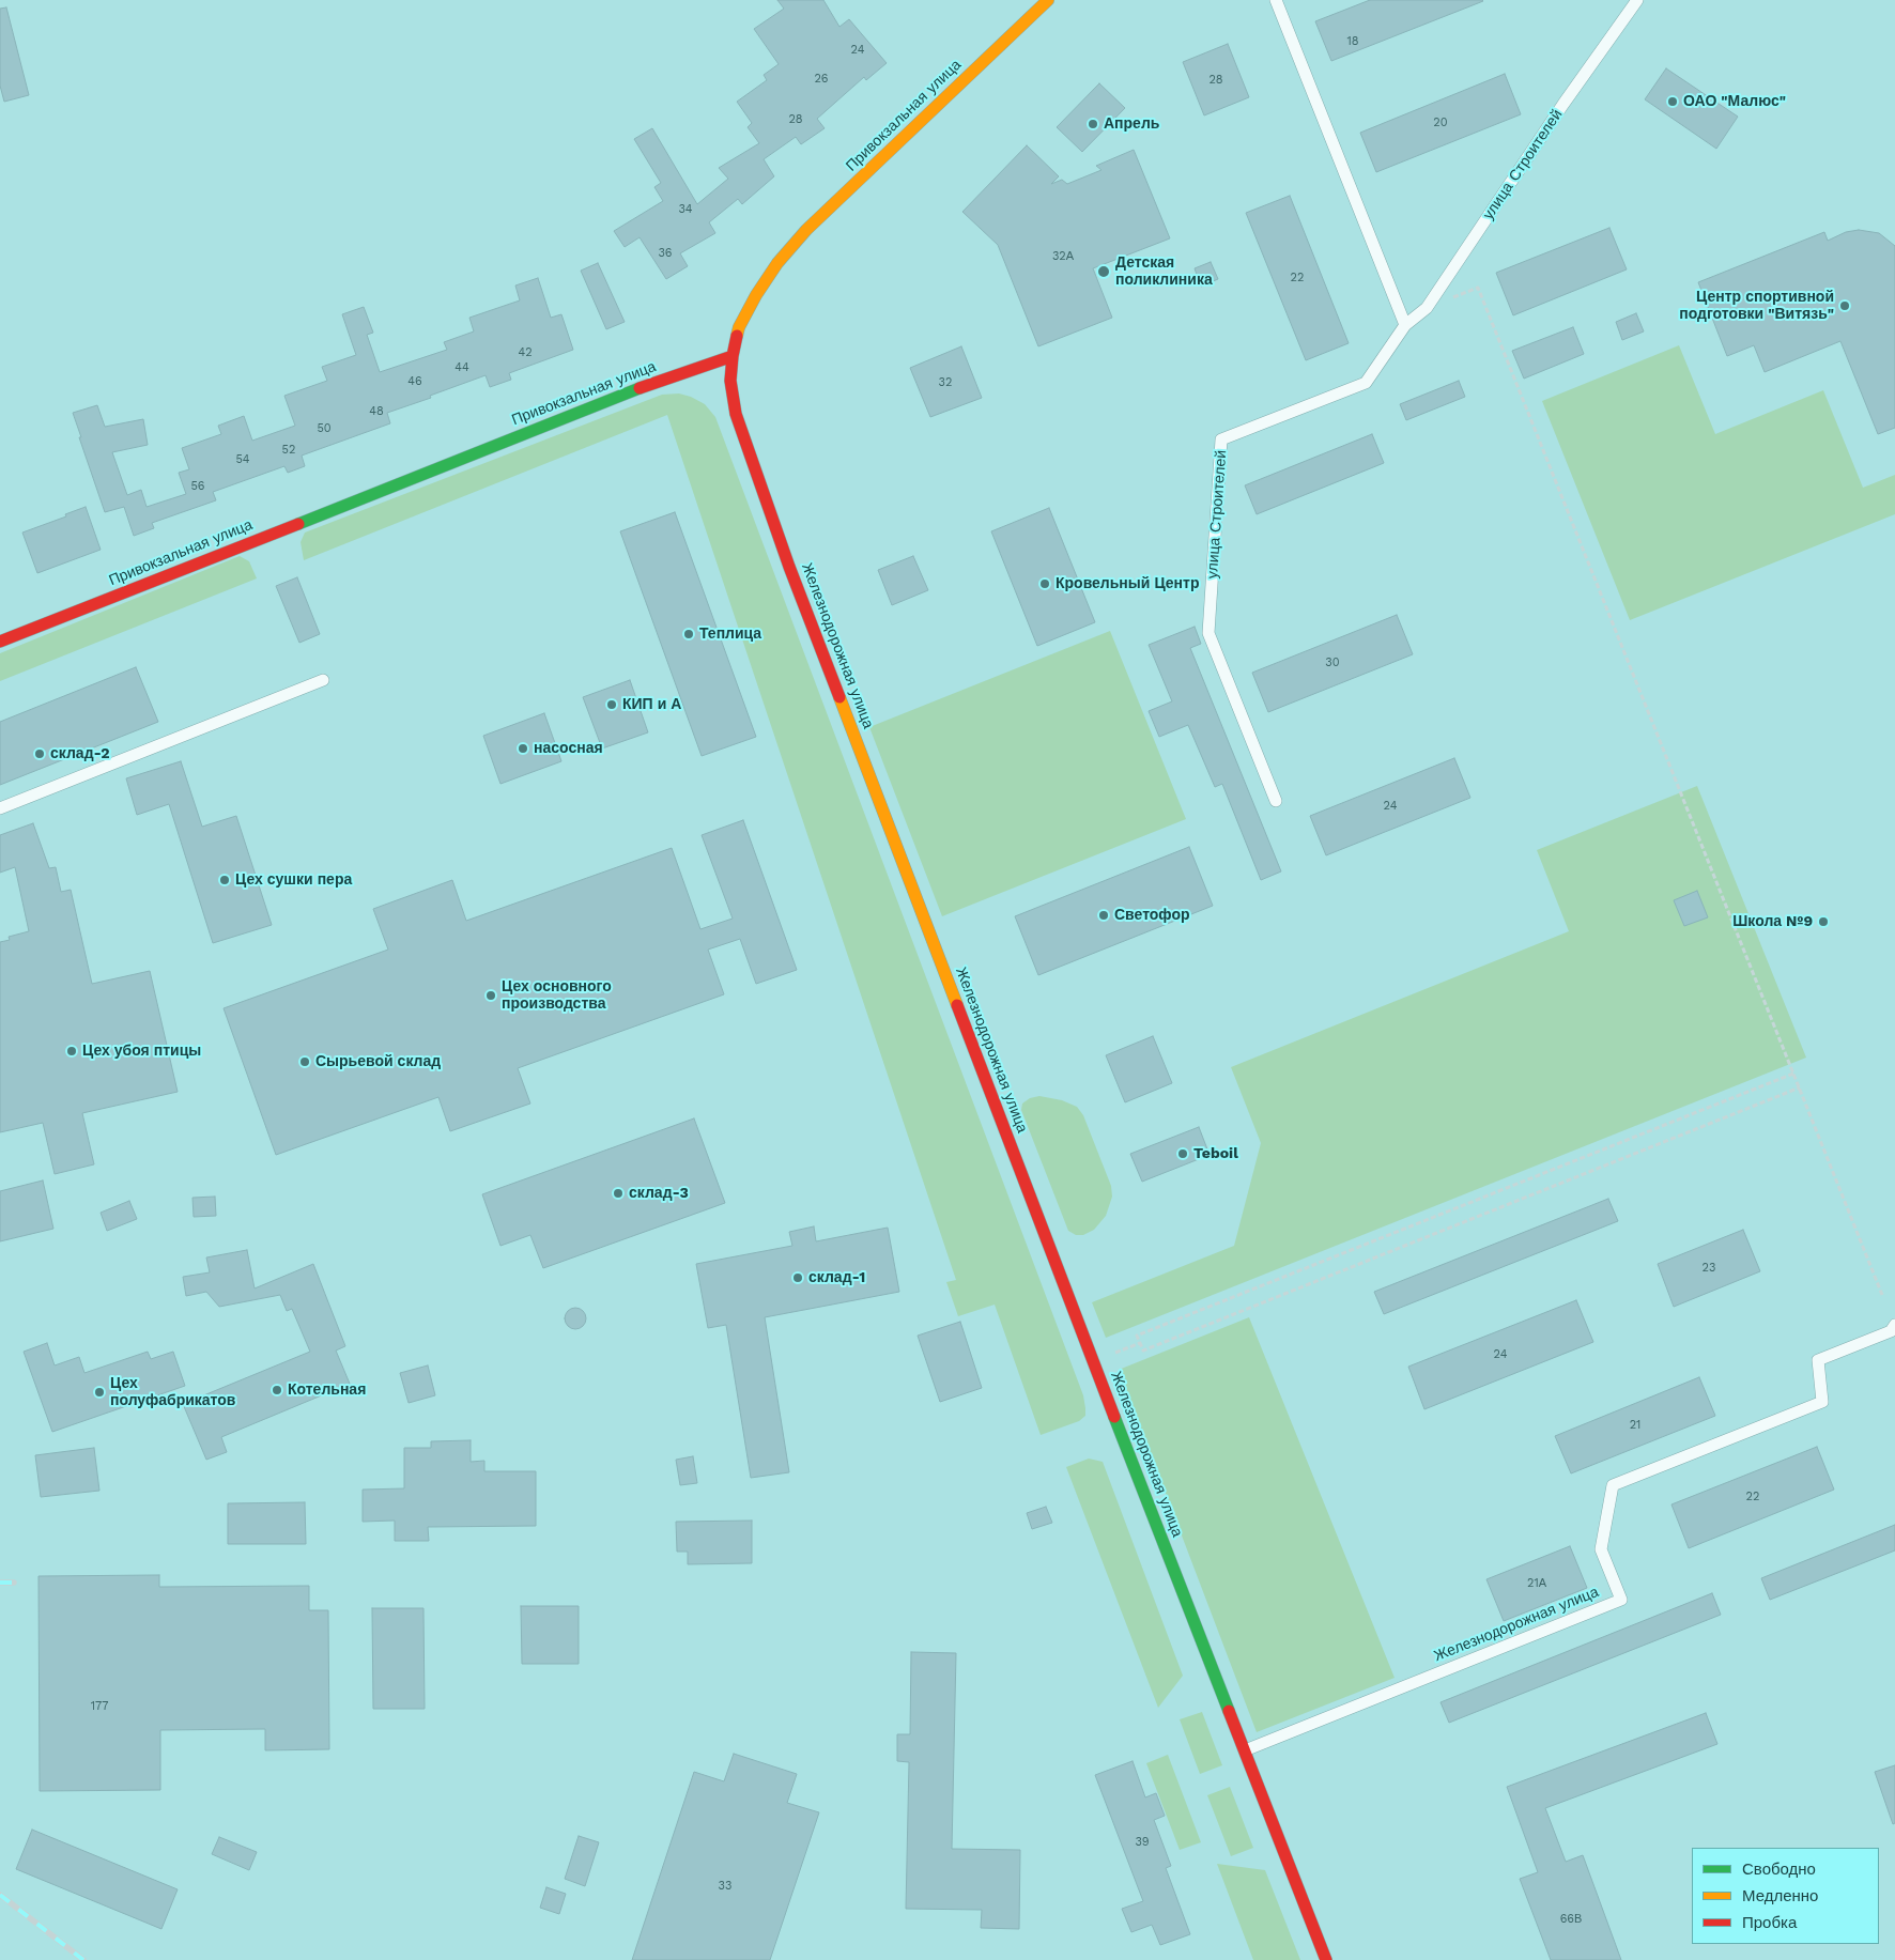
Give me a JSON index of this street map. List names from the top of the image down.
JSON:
{
  "streets": {
    "main road": ["Привокзальная улица", "Железнодорожная улица"],
    "lane": ["улица Строителей"]
  },
  "crossings": [
    ["Привокзальная улица", "Железнодорожная улица"]
  ],
  "places": [
    "ОАО \"Малюс\"",
    "Апрель",
    "Детская поликлиника",
    "Центр спортивной подготовки \"Витязь\"",
    "Кровельный Центр",
    "Теплица",
    "КИП и А",
    "насосная",
    "склад-2",
    "Цех сушки пера",
    "Светофор",
    "Школа №9",
    "Цех основного производства",
    "Цех убоя птицы",
    "Сырьевой склад",
    "Teboil",
    "склад-3",
    "склад-1",
    "Котельная",
    "Цех полуфабрикатов"
  ],
  "house_numbers": [
    "18",
    "24",
    "26",
    "28",
    "28",
    "20",
    "34",
    "36",
    "32А",
    "22",
    "42",
    "44",
    "46",
    "32",
    "48",
    "50",
    "52",
    "54",
    "56",
    "30",
    "24",
    "23",
    "24",
    "21",
    "22",
    "21А",
    "177",
    "39",
    "33",
    "66В"
  ],
  "legend": ["Свободно", "Медленно", "Пробка"]
}
